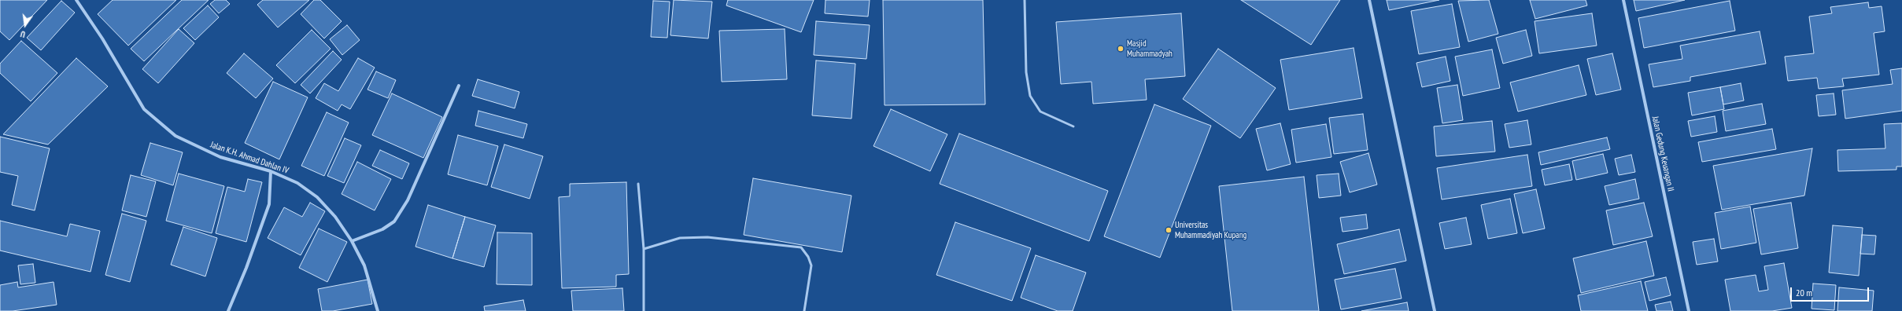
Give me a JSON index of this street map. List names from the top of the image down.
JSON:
{
  "streets": {
    "street": ["Jalan Gedung Keuangan II", "Jalan K.H. Ahmad Dahlan IV"]
  },
  "places": ["Masjid Muhammadyah", "Universitas Muhammadiyah Kupang"],
  "scale_bar": "20 m",
  "north": "bottom"
}
